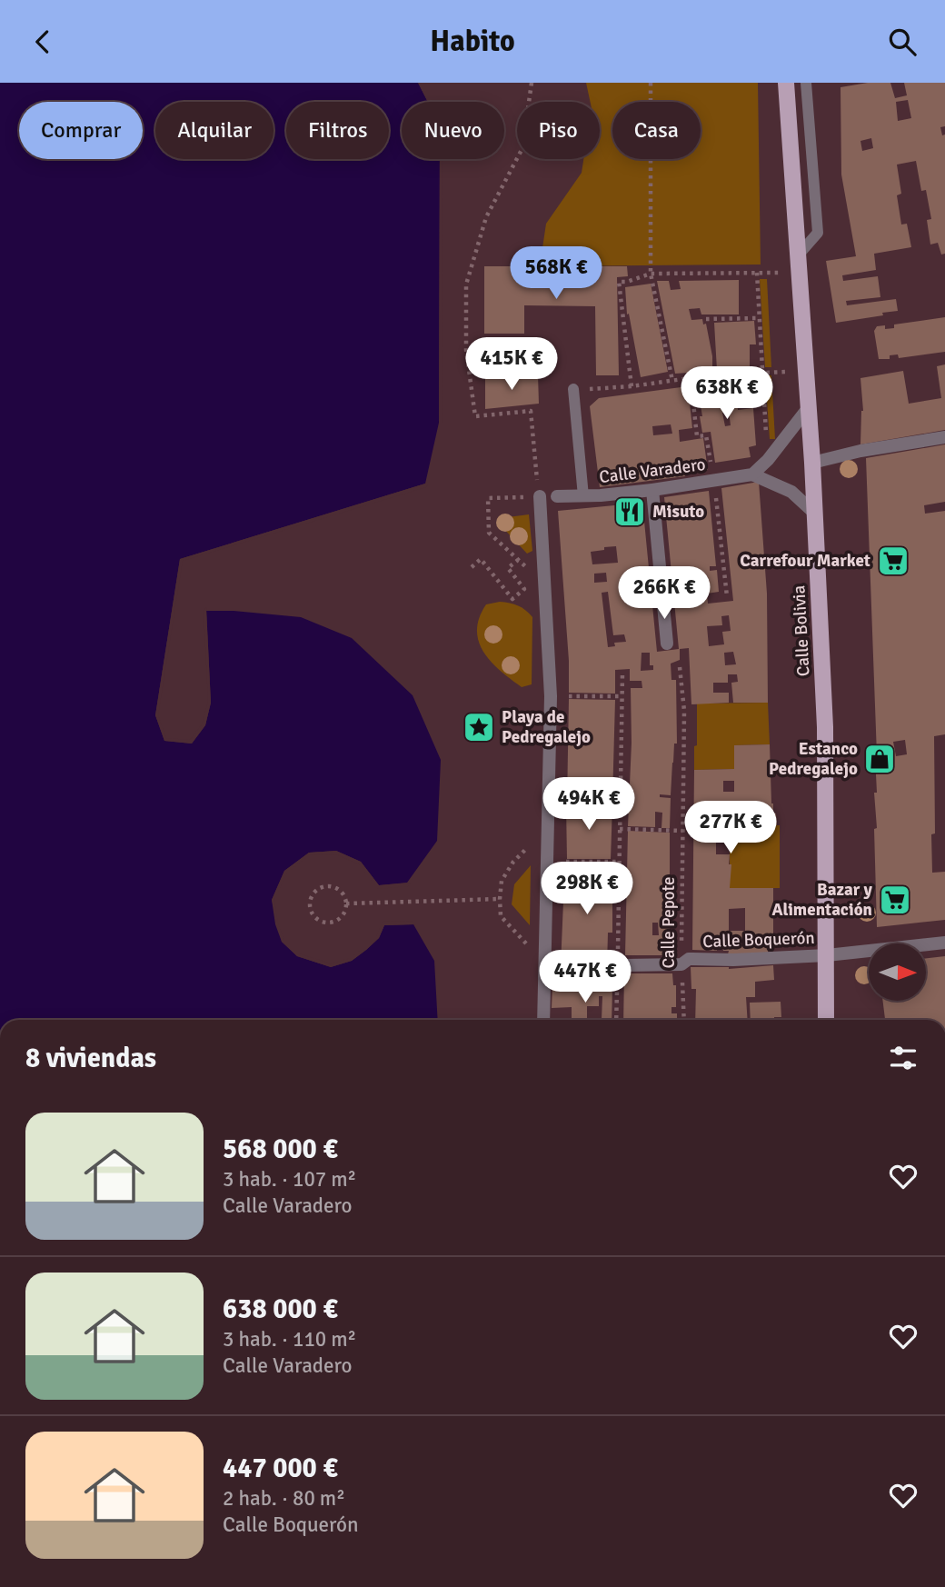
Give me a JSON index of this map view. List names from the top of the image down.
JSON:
{
  "streets": {
    "main road": ["Calle Bolivia"],
    "street": ["Calle Varadero", "Calle Boquerón"],
    "path": ["Calle Pepote"]
  },
  "crossings": [
    ["Calle Bolivia", "Calle Boquerón"],
    ["Calle Pepote", "Calle Boquerón"]
  ],
  "places": {
    "restaurant": ["Misuto"],
    "supermarket": ["Carrefour Market", "Bazar y Alimentación"],
    "place": ["Playa de Pedregalejo"],
    "shop": ["Estanco Pedregalejo"]
  },
  "north": "right",
  "page": {
    "header": "Habito",
    "chip": [
      "Comprar",
      "Alquilar",
      "Filtros",
      "Nuevo",
      "Piso",
      "Casa"
    ],
    "price": [
      "568K €",
      "415K €",
      "638K €",
      "266K €",
      "494K €",
      "277K €",
      "298K €",
      "447K €"
    ],
    "heading": "8 viviendas",
    "list": [
      {
        "name": "568 000 €",
        "note": "3 hab. · 107 m² · Calle Varadero"
      },
      {
        "name": "638 000 €",
        "note": "3 hab. · 110 m² · Calle Varadero"
      },
      {
        "name": "447 000 €",
        "note": "2 hab. · 80 m² · Calle Boquerón"
      }
    ]
  }
}
